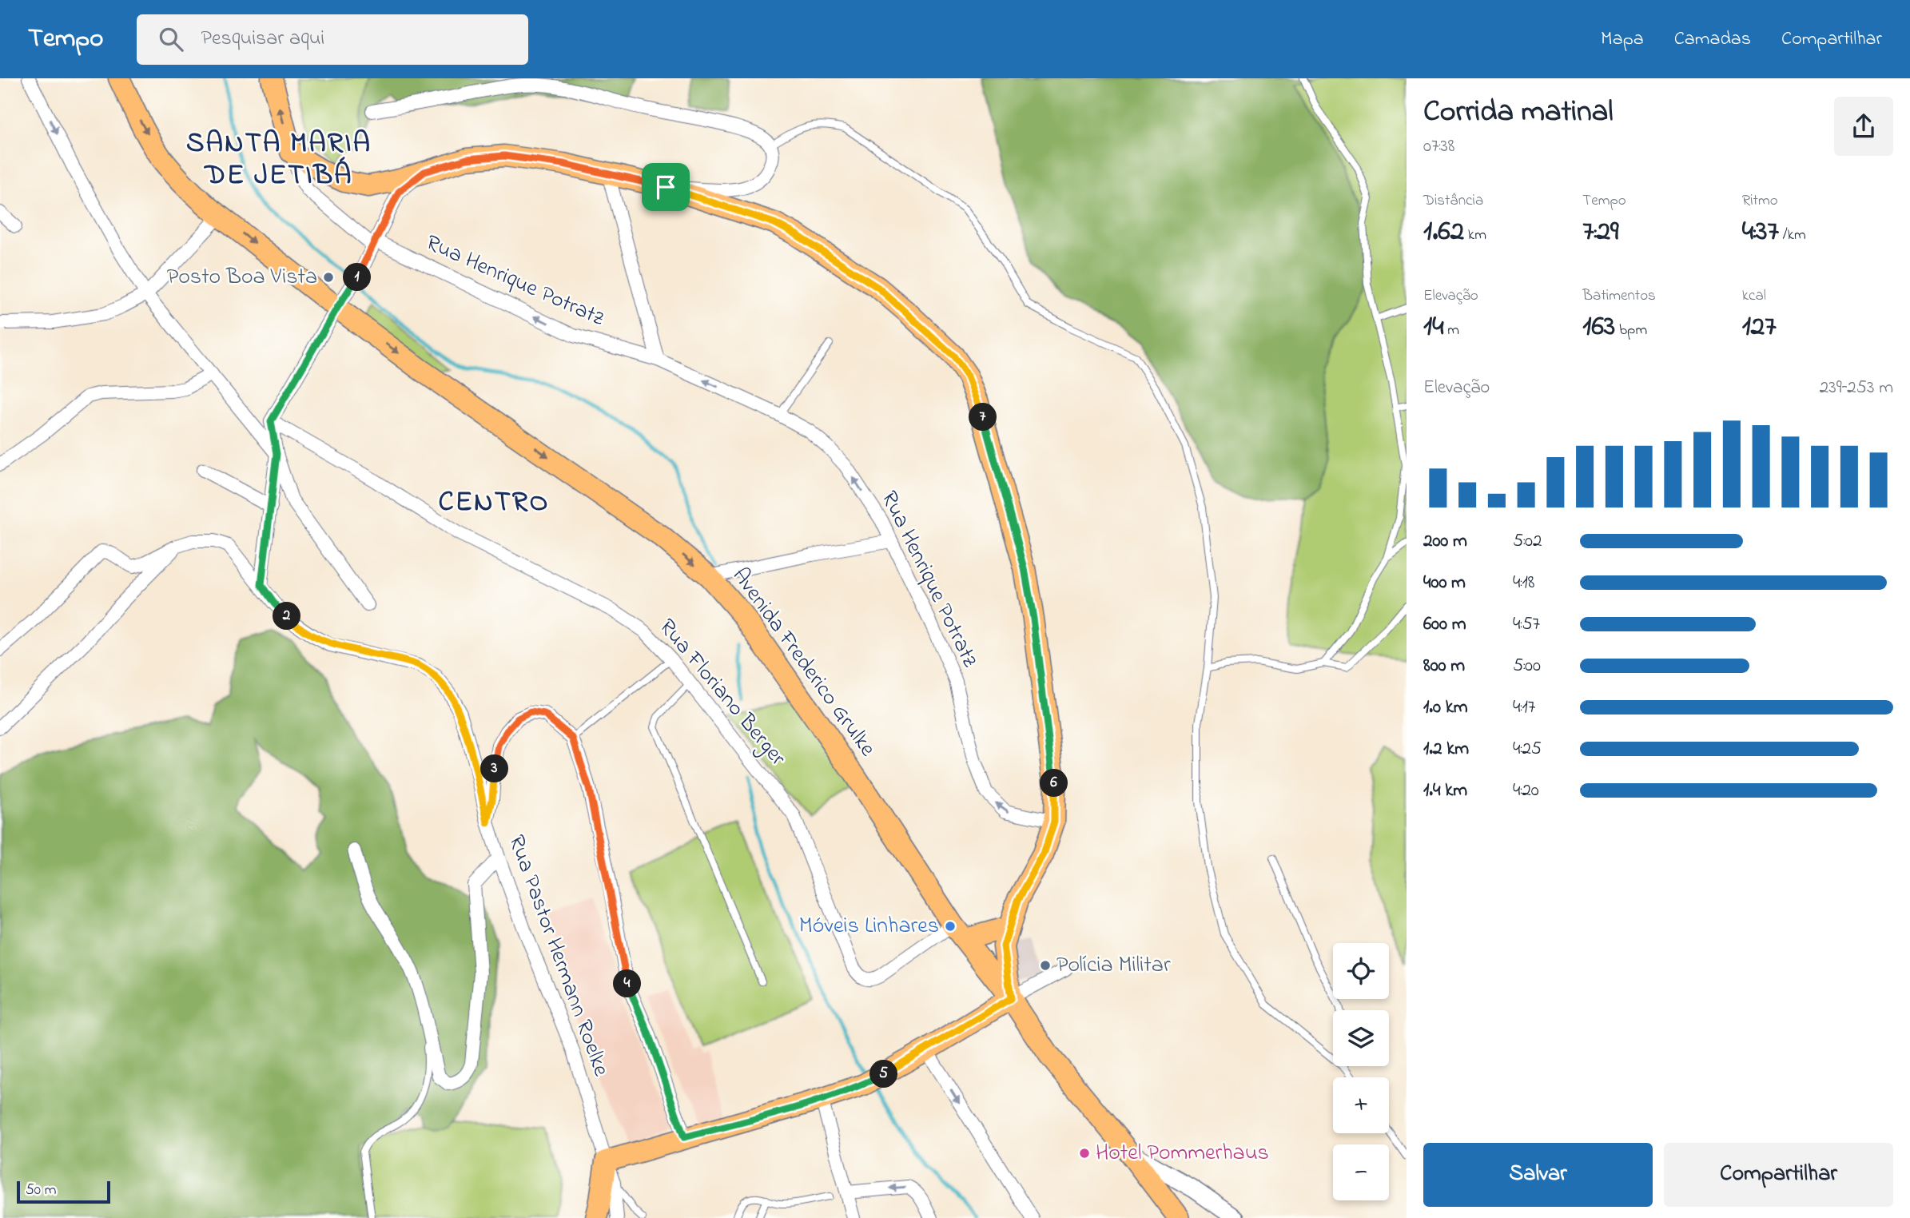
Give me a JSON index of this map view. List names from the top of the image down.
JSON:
{
  "streets": {
    "main road": ["Avenida Frederico Grulke"],
    "street": ["Rua Henrique Potratz", "Rua Floriano Berger", "Rua Pastor Hermann Roelke"]
  },
  "crossings": [
    ["Avenida Frederico Grulke", "Rua Floriano Berger"]
  ],
  "one_way": ["Rua Henrique Potratz", "Avenida Frederico Grulke"],
  "districts": ["SANTA MARIA DE JETIBÁ", "CENTRO"],
  "places": [
    "Posto Boa Vista",
    "Móveis Linhares",
    "Polícia Militar",
    "Hotel Pommerhaus"
  ],
  "scale_bar": "50 m",
  "page": {
    "header": "Tempo",
    "search": "Pesquisar aqui",
    "nav": ["Mapa", "Camadas", "Compartilhar"],
    "heading": ["Corrida matinal", "07:38"],
    "stats": [
      ["Distância", "1.62 km"],
      ["Tempo", "7:29"],
      ["Ritmo", "4:37 /km"],
      ["Elevação", "14 m"],
      ["Batimentos", "163 bpm"],
      ["kcal", "127"]
    ],
    "pins": [
      "1",
      "7",
      "2",
      "3",
      "6",
      "4",
      "5"
    ],
    "chart": ["Elevação", "239–253 m"],
    "list": [
      {
        "name": "200 m",
        "note": "5:02"
      },
      {
        "name": "400 m",
        "note": "4:18"
      },
      {
        "name": "600 m",
        "note": "4:57"
      },
      {
        "name": "800 m",
        "note": "5:00"
      },
      {
        "name": "1.0 km",
        "note": "4:17"
      },
      {
        "name": "1.2 km",
        "note": "4:25"
      },
      {
        "name": "1.4 km",
        "note": "4:20"
      }
    ],
    "map_buttons": ["+", "−"],
    "buttons": ["Salvar", "Compartilhar"],
    "scale": "50 m"
  }
}
